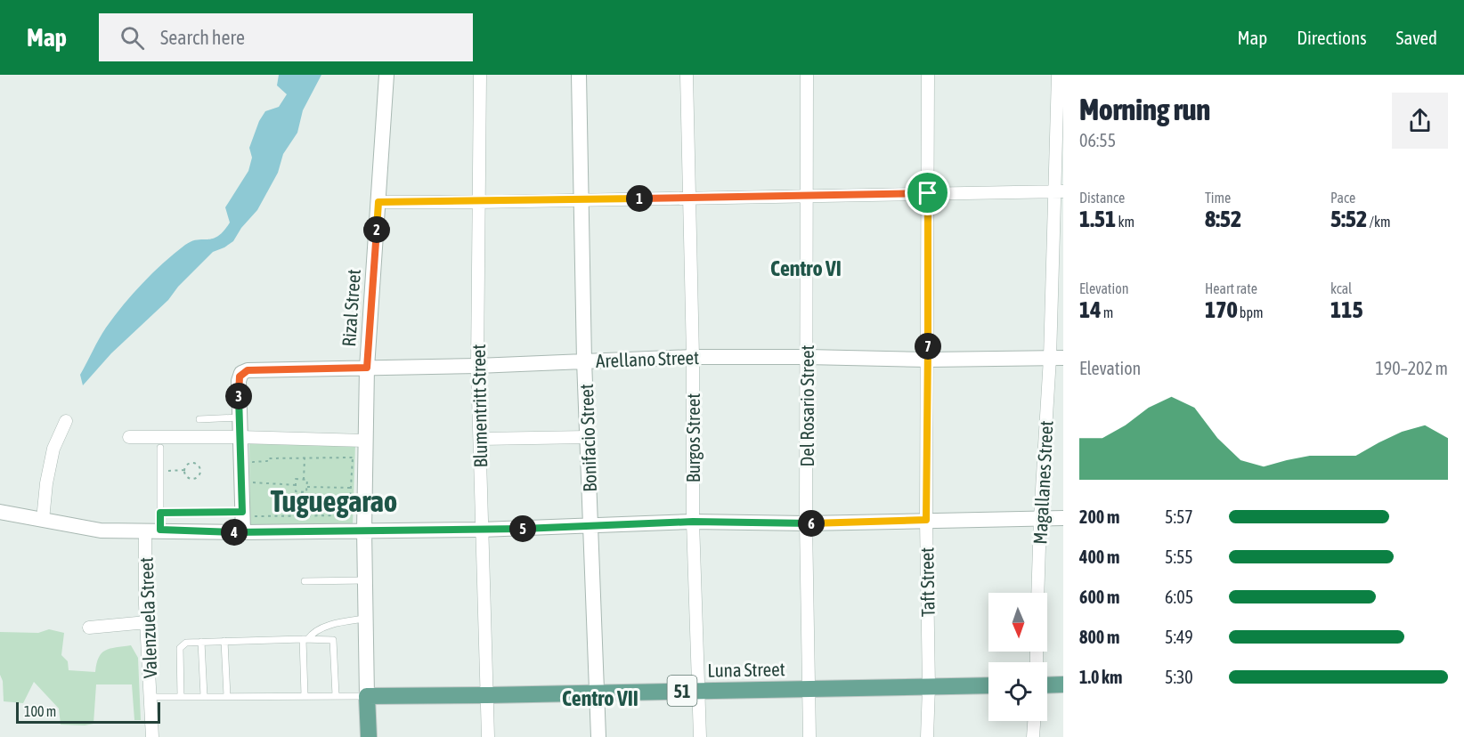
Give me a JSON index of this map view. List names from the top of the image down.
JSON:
{
  "streets": {
    "main road": ["Rizal Street", "Luna Street", "51"],
    "street": [
      "Arellano Street",
      "Blumentritt Street",
      "Del Rosario Street",
      "Bonifacio Street",
      "Burgos Street",
      "Magallanes Street",
      "Taft Street",
      "Valenzuela Street"
    ]
  },
  "crossings": [
    ["Rizal Street", "Arellano Street"],
    ["Rizal Street", "Luna Street"],
    ["Arellano Street", "Blumentritt Street"],
    ["Arellano Street", "Del Rosario Street"],
    ["Arellano Street", "Bonifacio Street"],
    ["Arellano Street", "Burgos Street"],
    ["Arellano Street", "Magallanes Street"],
    ["Arellano Street", "Taft Street"],
    ["Blumentritt Street", "Luna Street"],
    ["Del Rosario Street", "Luna Street"],
    ["Bonifacio Street", "Luna Street"],
    ["Burgos Street", "Luna Street"],
    ["Taft Street", "Luna Street"]
  ],
  "districts": ["Centro VI", "Tuguegarao", "Centro VII"],
  "scale_bar": "100 m",
  "north": "bottom",
  "page": {
    "header": "Map",
    "search": "Search here",
    "nav": ["Map", "Directions", "Saved"],
    "heading": ["Morning run", "06:55"],
    "stats": [
      ["Distance", "1.51 km"],
      ["Time", "8:52"],
      ["Pace", "5:52 /km"],
      ["Elevation", "14 m"],
      ["Heart rate", "170 bpm"],
      ["kcal", "115"]
    ],
    "pins": [
      "1",
      "2",
      "7",
      "3",
      "6",
      "5",
      "4"
    ],
    "chart": ["Elevation", "190–202 m"],
    "list": [
      {
        "name": "200 m",
        "note": "5:57"
      },
      {
        "name": "400 m",
        "note": "5:55"
      },
      {
        "name": "600 m",
        "note": "6:05"
      },
      {
        "name": "800 m",
        "note": "5:49"
      },
      {
        "name": "1.0 km",
        "note": "5:30"
      }
    ],
    "scale": "100 m"
  }
}
